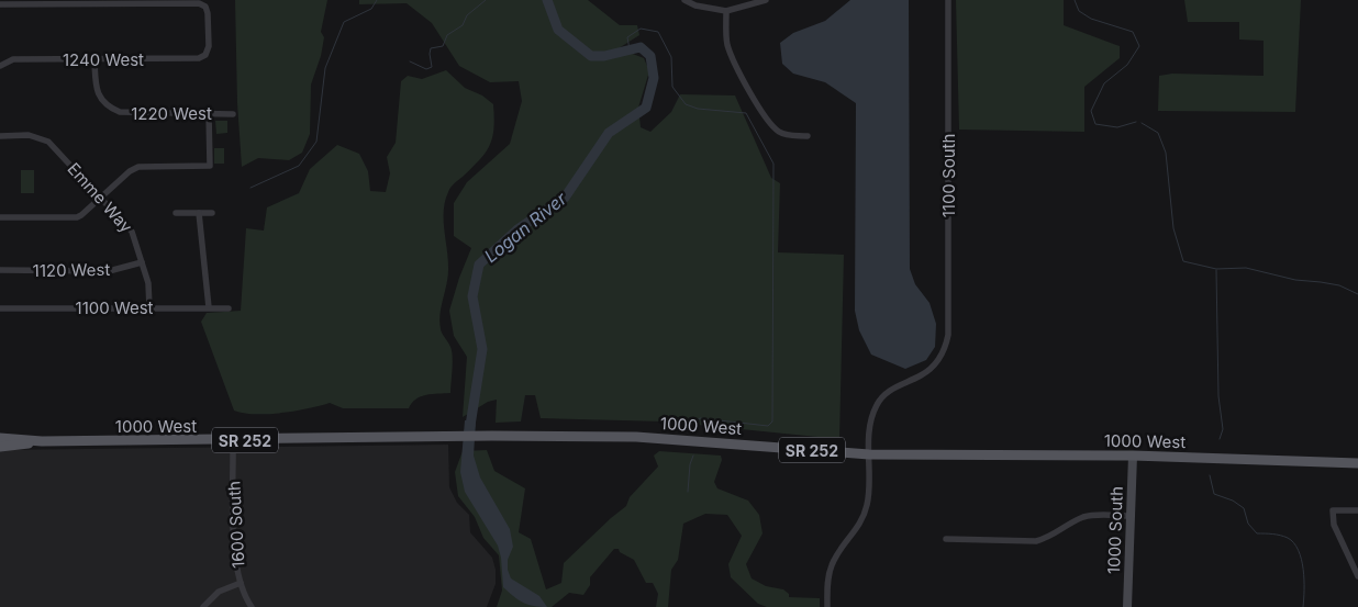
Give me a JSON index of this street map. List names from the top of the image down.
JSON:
{
  "streets": {
    "main road": ["1000 West", "SR 252"],
    "street": [
      "1240 West",
      "1220 West",
      "1100 South",
      "Emme Way",
      "1120 West",
      "1100 West",
      "1600 South",
      "1000 South"
    ]
  },
  "crossings": [
    ["1240 West", "1220 West"],
    ["1100 South", "1000 West"],
    ["Emme Way", "1120 West"],
    ["Emme Way", "1100 West"],
    ["1000 West", "1600 South"],
    ["1000 West", "1000 South"]
  ],
  "water": ["Logan River"]
}
